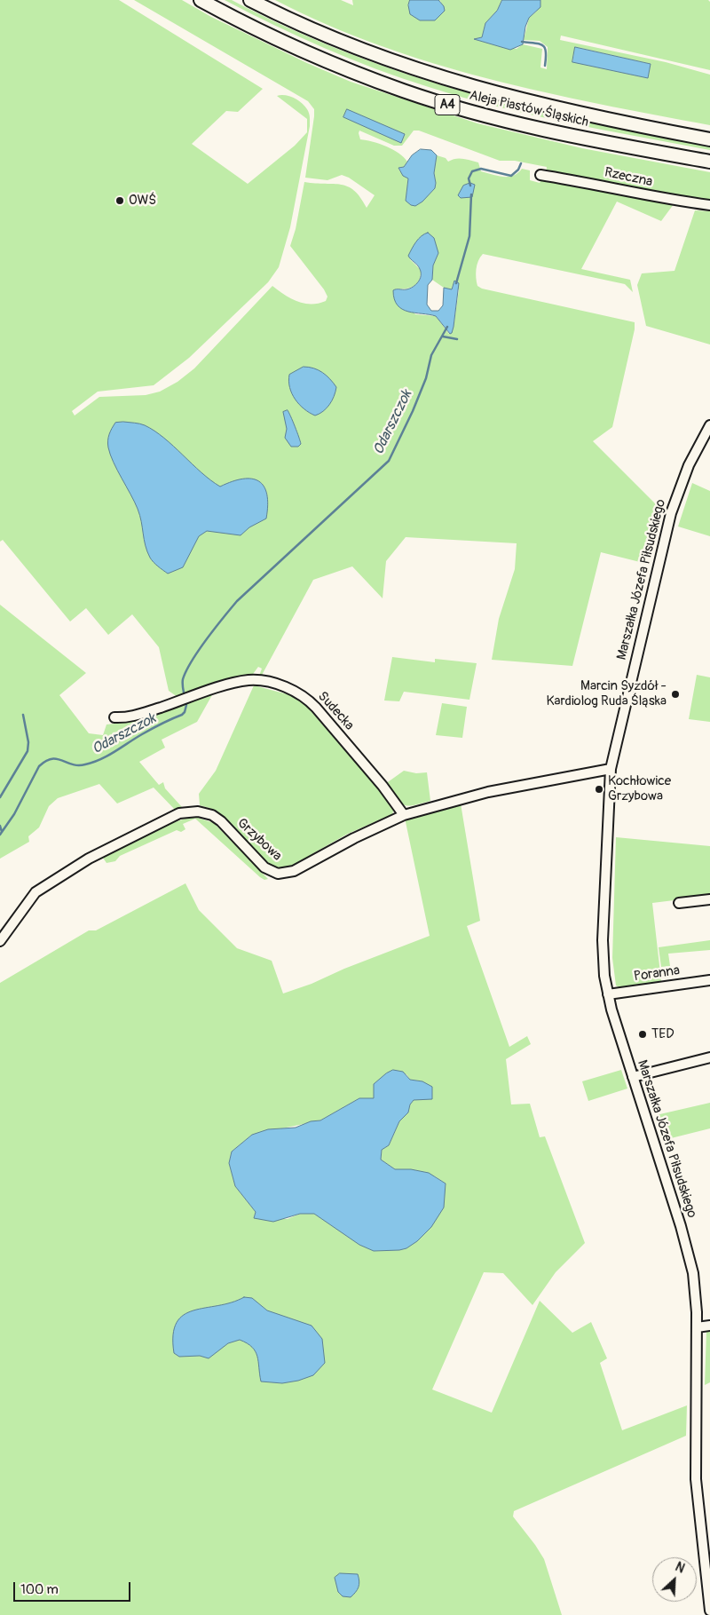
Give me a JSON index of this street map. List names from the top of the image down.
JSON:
{
  "streets": {
    "highway": ["A4", "Aleja Piastów Śląskich"],
    "street": [
      "Rzeczna",
      "Marszałka Józefa Piłsudskiego",
      "Sudecka",
      "Grzybowa",
      "Poranna"
    ]
  },
  "crossings": [
    ["Marszałka Józefa Piłsudskiego", "Grzybowa"],
    ["Marszałka Józefa Piłsudskiego", "Poranna"],
    ["Sudecka", "Grzybowa"]
  ],
  "water": ["Odarszczok"],
  "places": [
    "OWŚ",
    "Marcin Syzdół - Kardiolog Ruda Śląska",
    "Kochłowice Grzybowa",
    "TED"
  ],
  "scale_bar": "100 m",
  "north": "top right"
}
